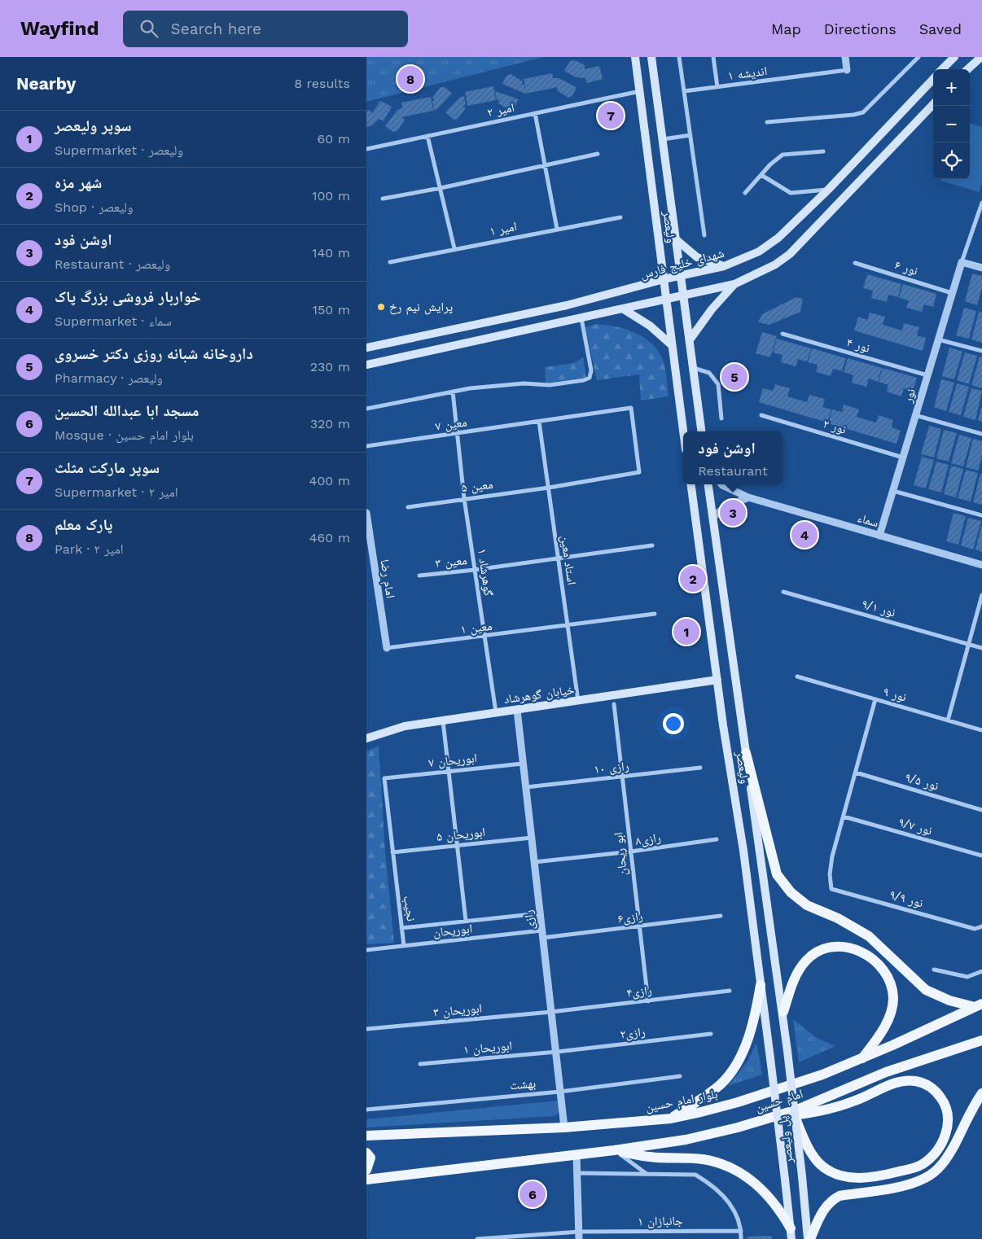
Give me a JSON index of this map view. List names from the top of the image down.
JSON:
{
  "streets": {
    "main road": [
      "ولیعصر",
      "شهدای خلیج فارس",
      "خیابان گوهرشاد",
      "بلوار امام حسین",
      "امام حسین",
      "پل ولیعصر"
    ],
    "street": [
      "اندیشه ۱",
      "امیر ۲",
      "امیر ۱",
      "نور ۶",
      "نور ۴",
      "نور",
      "معین ۷",
      "نور ۲",
      "معین ۵",
      "سماء",
      "استاد معین",
      "معین ۳",
      "گوهرشاد ۱",
      "امام رضا",
      "نور ۹/۱",
      "معین ۱",
      "نور ۹",
      "ابوریحان ۷",
      "رازی ۱۰",
      "نور ۹/۵",
      "نور ۹/۷",
      "ابوریحان ۵",
      "رازی۸",
      "ابو ریحان",
      "نور ۹/۹",
      "نجیب",
      "رازی۶",
      "رازی",
      "ابوریحان",
      "رازی۴",
      "ابوریحان ۳",
      "رازی۲",
      "ابوریحان ۱",
      "بهشت",
      "جانبازان ۱"
    ]
  },
  "crossings": [
    ["امیر ۲", "ولیعصر"],
    ["ولیعصر", "شهدای خلیج فارس"],
    ["ولیعصر", "خیابان گوهرشاد"],
    ["ولیعصر", "پل ولیعصر"],
    ["نور ۶", "نور"],
    ["نور ۴", "نور"],
    ["نور", "نور ۲"],
    ["نور", "سماء"],
    ["معین ۷", "معین ۵"],
    ["معین ۷", "استاد معین"],
    ["معین ۷", "گوهرشاد ۱"],
    ["معین ۵", "استاد معین"],
    ["معین ۵", "گوهرشاد ۱"],
    ["استاد معین", "معین ۳"],
    ["استاد معین", "معین ۱"],
    ["استاد معین", "خیابان گوهرشاد"],
    ["معین ۳", "گوهرشاد ۱"],
    ["گوهرشاد ۱", "معین ۱"],
    ["گوهرشاد ۱", "خیابان گوهرشاد"],
    ["امام رضا", "معین ۱"],
    ["خیابان گوهرشاد", "رازی"],
    ["نور ۹", "نور ۹/۵"],
    ["نور ۹", "نور ۹/۷"],
    ["نور ۹", "نور ۹/۹"],
    ["ابوریحان ۷", "نجیب"],
    ["ابوریحان ۷", "رازی"],
    ["رازی ۱۰", "ابو ریحان"],
    ["رازی ۱۰", "رازی"],
    ["ابوریحان ۵", "نجیب"],
    ["ابوریحان ۵", "رازی"],
    ["رازی۸", "ابو ریحان"],
    ["رازی۸", "رازی"],
    ["ابو ریحان", "رازی۶"],
    ["ابو ریحان", "رازی۴"],
    ["نجیب", "رازی"],
    ["رازی۶", "رازی"],
    ["رازی۶", "ابوریحان"],
    ["رازی", "ابوریحان"],
    ["رازی", "رازی۴"],
    ["رازی", "ابوریحان ۳"],
    ["رازی", "رازی۲"],
    ["رازی", "ابوریحان ۱"],
    ["رازی", "بهشت"],
    ["رازی", "بلوار امام حسین"],
    ["رازی۴", "ابوریحان ۳"],
    ["رازی۲", "ابوریحان ۱"]
  ],
  "places": ["پرایش نیم رخ"],
  "page": {
    "header": "Wayfind",
    "search": "Search here",
    "nav": ["Map", "Directions", "Saved"],
    "heading": ["Nearby", "8 results"],
    "pins": [
      "8",
      "7",
      "5",
      "3",
      "4",
      "2",
      "1",
      "6"
    ],
    "map_buttons": ["+", "−"],
    "list": [
      {
        "mark": "1",
        "name": "سوپر ولیعصر",
        "note": "Supermarket · ولیعصر",
        "value": "60 m"
      },
      {
        "mark": "2",
        "name": "شهر مزه",
        "note": "Shop · ولیعصر",
        "value": "100 m"
      },
      {
        "mark": "3",
        "name": "اوشن فود",
        "note": "Restaurant · ولیعصر",
        "value": "140 m"
      },
      {
        "mark": "4",
        "name": "خواربار فروشی بزرگ پاک",
        "note": "Supermarket · سماء",
        "value": "150 m"
      },
      {
        "mark": "5",
        "name": "داروخانه شبانه روزی دکتر خسروی",
        "note": "Pharmacy · ولیعصر",
        "value": "230 m"
      },
      {
        "mark": "6",
        "name": "مسجد ابا عبدالله الحسین",
        "note": "Mosque · بلوار امام حسین",
        "value": "320 m"
      },
      {
        "mark": "7",
        "name": "سوپر مارکت مثلث",
        "note": "Supermarket · امیر ۲",
        "value": "400 m"
      },
      {
        "mark": "8",
        "name": "پارک معلم",
        "note": "Park · امیر ۲",
        "value": "460 m"
      }
    ],
    "popup": ["اوشن فود", "Restaurant"]
  }
}
